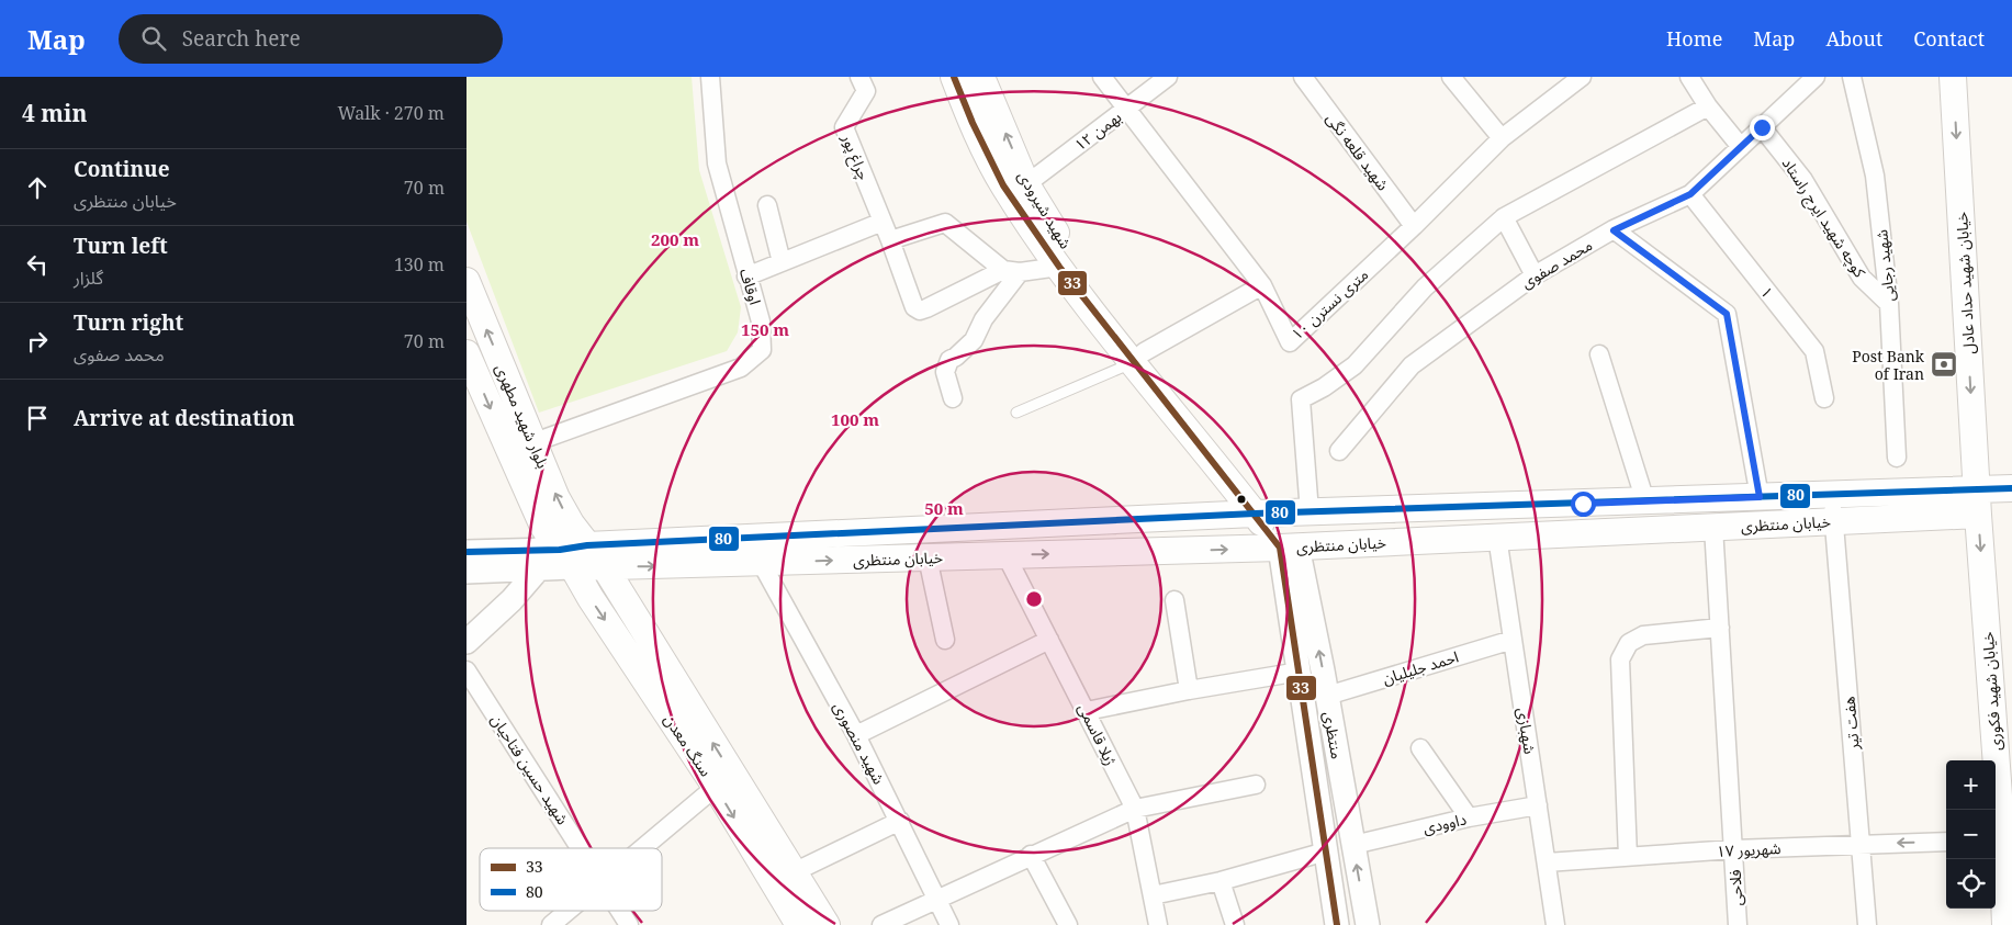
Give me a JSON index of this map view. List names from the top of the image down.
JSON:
{
  "streets": {
    "main road": [
      "شهید شیرودی",
      "خیابان شهید حداد عادل",
      "بلوار شهید مطهری",
      "خیابان منتظری",
      "خیابان شهید فکوری",
      "سنگ معدن"
    ],
    "street": [
      "۱۲ بهمن",
      "شهید قلعه نگی",
      "چراغ پور",
      "کوچه شهید ایرج راستاد",
      "محمد صفوی",
      "شهید رجایی",
      "اوقاف",
      "۱",
      "۱۰ متری نسترن",
      "احمد جلیلیان",
      "هفت تیر",
      "شهبازی",
      "ژیلا قاسمی",
      "منتظری",
      "شهید منصوری",
      "شهید حسین فتاحیان",
      "داوودی",
      "۱۷ شهریور",
      "فلاحی"
    ]
  },
  "crossings": [
    ["۱۲ بهمن", "شهید شیرودی"],
    ["۱۲ بهمن", "۱۰ متری نسترن"],
    ["شهید قلعه نگی", "۱۰ متری نسترن"],
    ["شهید شیرودی", "خیابان منتظری"],
    ["شهید شیرودی", "منتظری"],
    ["کوچه شهید ایرج راستاد", "محمد صفوی"],
    ["کوچه شهید ایرج راستاد", "شهید رجایی"],
    ["محمد صفوی", "۱"],
    ["خیابان شهید حداد عادل", "خیابان منتظری"],
    ["خیابان شهید حداد عادل", "خیابان شهید فکوری"],
    ["اوقاف", "بلوار شهید مطهری"],
    ["بلوار شهید مطهری", "خیابان منتظری"],
    ["بلوار شهید مطهری", "سنگ معدن"],
    ["خیابان منتظری", "خیابان شهید فکوری"],
    ["خیابان منتظری", "هفت تیر"],
    ["خیابان منتظری", "شهبازی"],
    ["خیابان منتظری", "ژیلا قاسمی"],
    ["خیابان منتظری", "منتظری"],
    ["خیابان منتظری", "شهید منصوری"],
    ["خیابان منتظری", "سنگ معدن"],
    ["خیابان منتظری", "فلاحی"],
    ["احمد جلیلیان", "شهبازی"],
    ["احمد جلیلیان", "منتظری"],
    ["هفت تیر", "۱۷ شهریور"],
    ["شهبازی", "داوودی"],
    ["شهبازی", "۱۷ شهریور"],
    ["منتظری", "داوودی"],
    ["۱۷ شهریور", "فلاحی"]
  ],
  "one_way": ["خیابان شهید حداد عادل", "خیابان شهید فکوری"],
  "places": {
    "bank": ["Post Bank of Iran"]
  },
  "lines": ["transit line 33", "transit line 80"],
  "legend": ["33", "80"],
  "page": {
    "header": "Map",
    "search": "Search here",
    "nav": [
      "Home",
      "Map",
      "About",
      "Contact"
    ],
    "heading": ["4 min", "Walk · 270 m"],
    "list": [
      ["Continue", "خیابان منتظری", "70 m"],
      ["Turn left", "گلزار", "130 m"],
      ["Turn right", "محمد صفوی", "70 m"],
      "Arrive at destination"
    ],
    "map_buttons": ["+", "−"]
  },
  "rings": [
    "200 m",
    "150 m",
    "100 m",
    "50 m"
  ]
}
